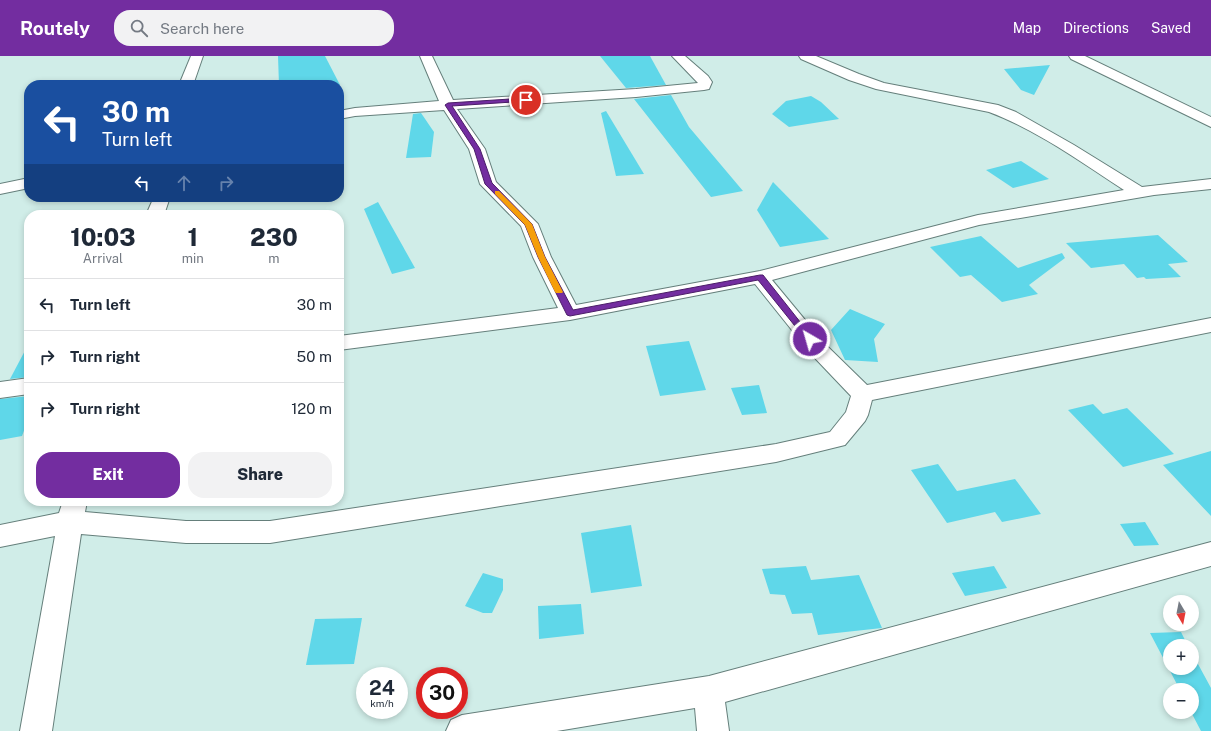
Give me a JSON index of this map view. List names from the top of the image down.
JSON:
{
  "north": "bottom",
  "page": {
    "header": "Routely",
    "search": "Search here",
    "nav": ["Map", "Directions", "Saved"],
    "turn": ["30 m", "Turn left"],
    "eta": [
      "10:03",
      "Arrival",
      "1",
      "min",
      "230",
      "m"
    ],
    "list": [
      {
        "name": "Turn left",
        "value": "30 m"
      },
      {
        "name": "Turn right",
        "value": "50 m"
      },
      {
        "name": "Turn right",
        "value": "120 m"
      }
    ],
    "buttons": ["Exit", "Share"],
    "map_buttons": ["+", "−"],
    "speed": "24 km/h",
    "limit": "30"
  }
}
